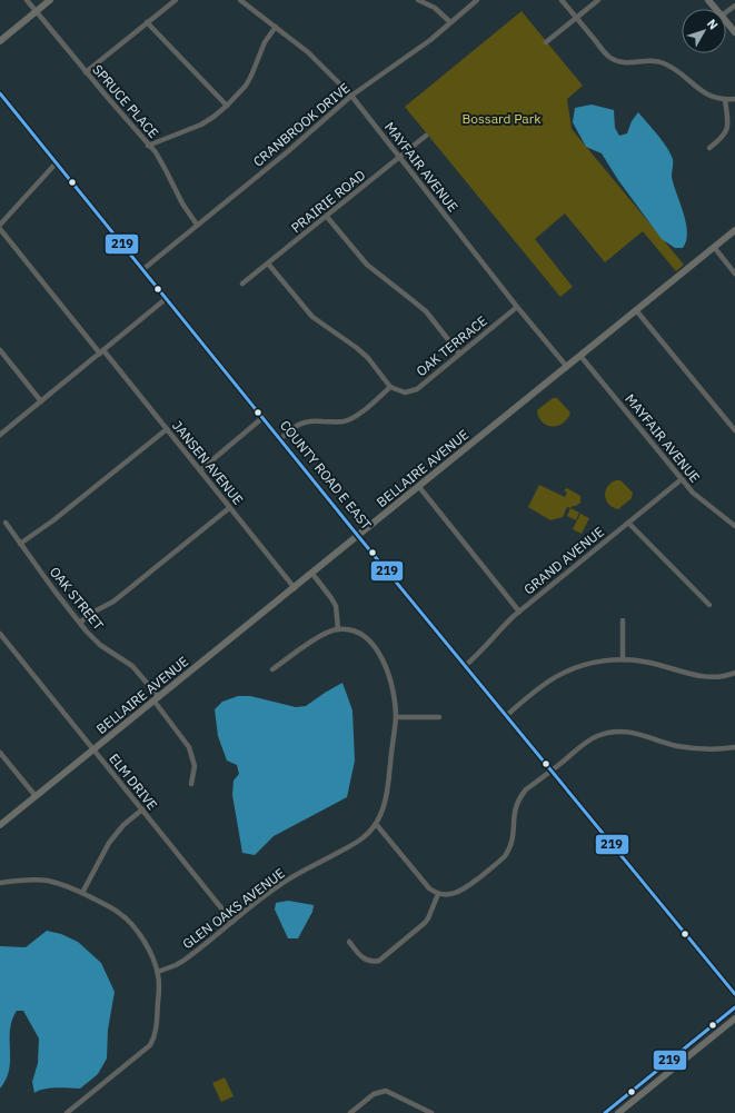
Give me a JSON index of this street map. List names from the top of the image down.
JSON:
{
  "streets": {
    "main road": ["BELLAIRE AVENUE", "COUNTY ROAD E EAST"],
    "street": [
      "SPRUCE PLACE",
      "CRANBROOK DRIVE",
      "MAYFAIR AVENUE",
      "PRAIRIE ROAD",
      "OAK TERRACE",
      "JANSEN AVENUE",
      "GRAND AVENUE",
      "OAK STREET",
      "ELM DRIVE",
      "GLEN OAKS AVENUE"
    ]
  },
  "crossings": [
    ["SPRUCE PLACE", "CRANBROOK DRIVE"],
    ["CRANBROOK DRIVE", "MAYFAIR AVENUE"],
    ["CRANBROOK DRIVE", "COUNTY ROAD E EAST"],
    ["MAYFAIR AVENUE", "PRAIRIE ROAD"],
    ["MAYFAIR AVENUE", "OAK TERRACE"],
    ["MAYFAIR AVENUE", "BELLAIRE AVENUE"],
    ["MAYFAIR AVENUE", "GRAND AVENUE"],
    ["JANSEN AVENUE", "BELLAIRE AVENUE"],
    ["BELLAIRE AVENUE", "COUNTY ROAD E EAST"],
    ["BELLAIRE AVENUE", "OAK STREET"],
    ["BELLAIRE AVENUE", "ELM DRIVE"],
    ["COUNTY ROAD E EAST", "GRAND AVENUE"],
    ["ELM DRIVE", "GLEN OAKS AVENUE"]
  ],
  "parks": ["Bossard Park"],
  "lines": ["transit line 219"],
  "north": "top right"
}
